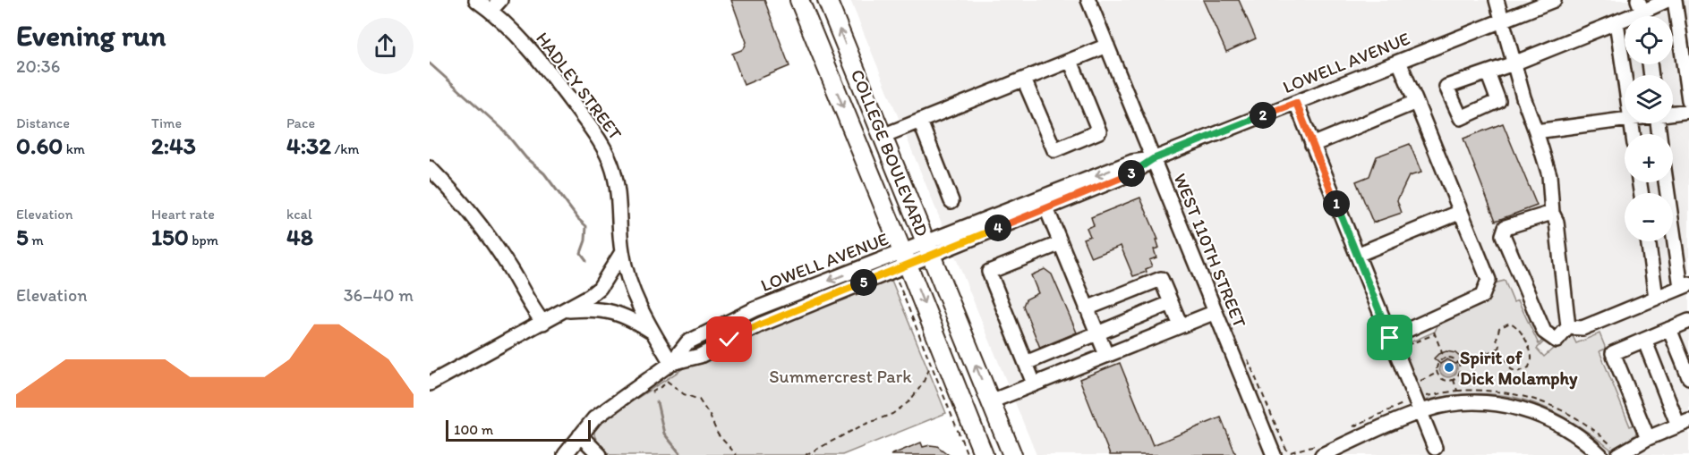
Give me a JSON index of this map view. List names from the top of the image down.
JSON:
{
  "streets": {
    "main road": ["COLLEGE BOULEVARD"],
    "street": ["LOWELL AVENUE", "HADLEY STREET", "WEST 110TH STREET"]
  },
  "crossings": [
    ["LOWELL AVENUE", "HADLEY STREET"],
    ["LOWELL AVENUE", "COLLEGE BOULEVARD"],
    ["LOWELL AVENUE", "WEST 110TH STREET"]
  ],
  "parks": ["Summercrest Park"],
  "places": ["Spirit of Dick Molamphy"],
  "scale_bar": "100 m",
  "page": {
    "heading": ["Evening run", "20:36"],
    "map_buttons": ["+", "−"],
    "stats": [
      ["Distance", "0.60 km"],
      ["Time", "2:43"],
      ["Pace", "4:32 /km"],
      ["Elevation", "5 m"],
      ["Heart rate", "150 bpm"],
      ["kcal", "48"]
    ],
    "pins": [
      "2",
      "3",
      "1",
      "4",
      "5"
    ],
    "chart": ["Elevation", "36–40 m"],
    "scale": "100 m"
  }
}
